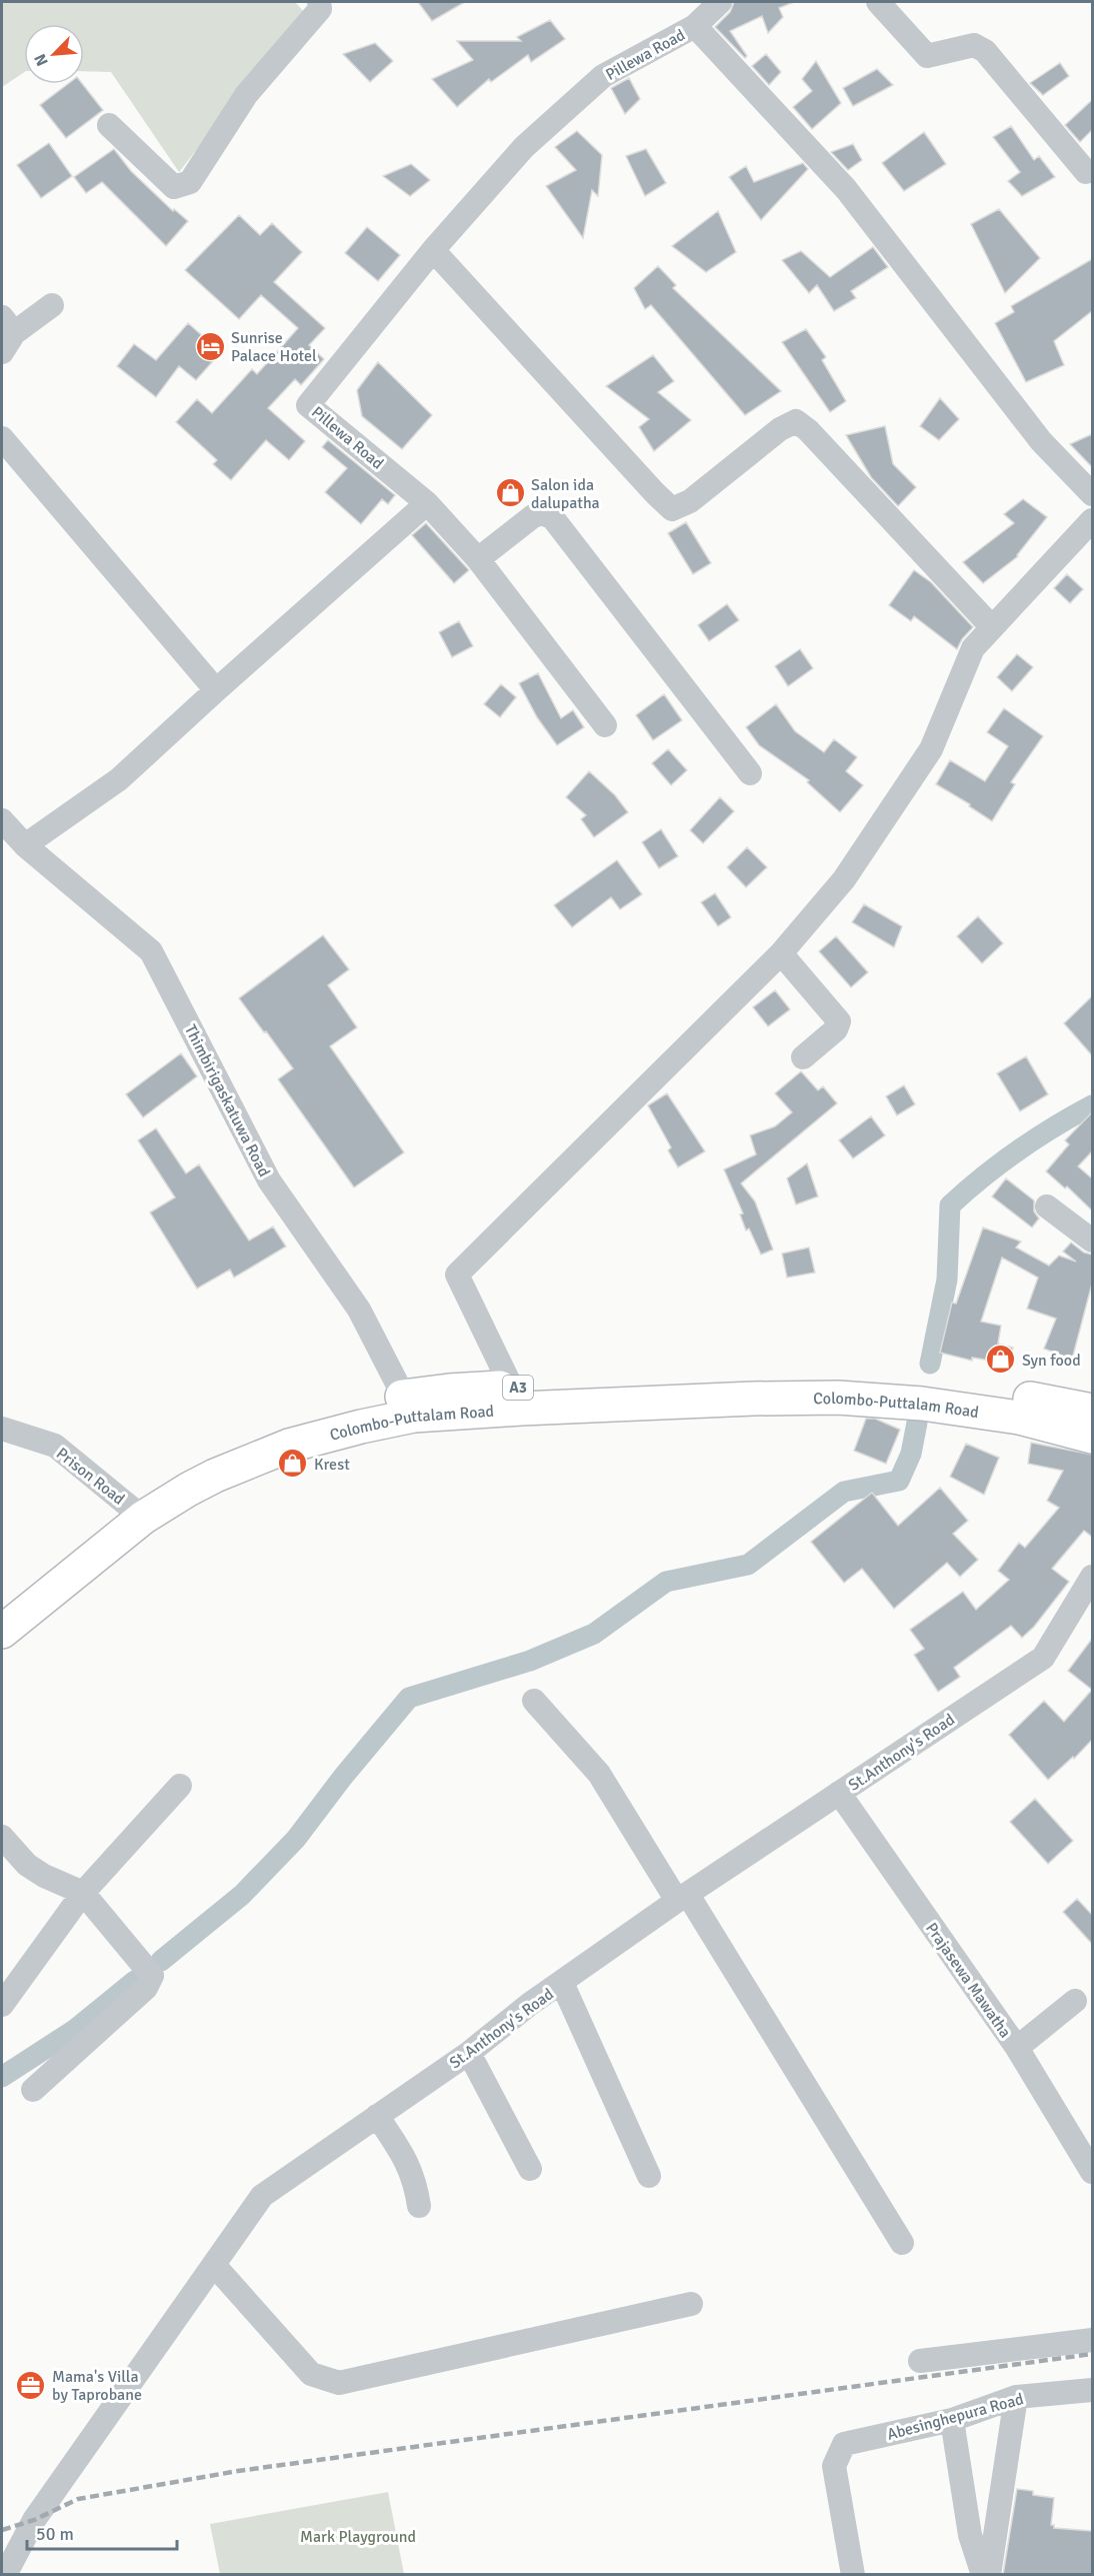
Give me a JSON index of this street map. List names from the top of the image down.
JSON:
{
  "streets": {
    "highway": ["A3", "Colombo-Puttalam Road"],
    "street": [
      "Pillewa Road",
      "Thimbirigaskatuwa Road",
      "Prison Road",
      "St.Anthony's Road",
      "Prajasewa Mawatha",
      "Abesinghepura Road"
    ]
  },
  "crossings": [
    ["Thimbirigaskatuwa Road", "Colombo-Puttalam Road"],
    ["Colombo-Puttalam Road", "Prison Road"],
    ["St.Anthony's Road", "Prajasewa Mawatha"]
  ],
  "parks": ["Mark Playground"],
  "places": {
    "hotel": ["Sunrise Palace Hotel"],
    "shop": ["Salon ida dalupatha", "Syn food", "Krest"],
    "office": ["Mama's Villa by Taprobane"]
  },
  "scale_bar": "50 m",
  "north": "bottom left"
}
